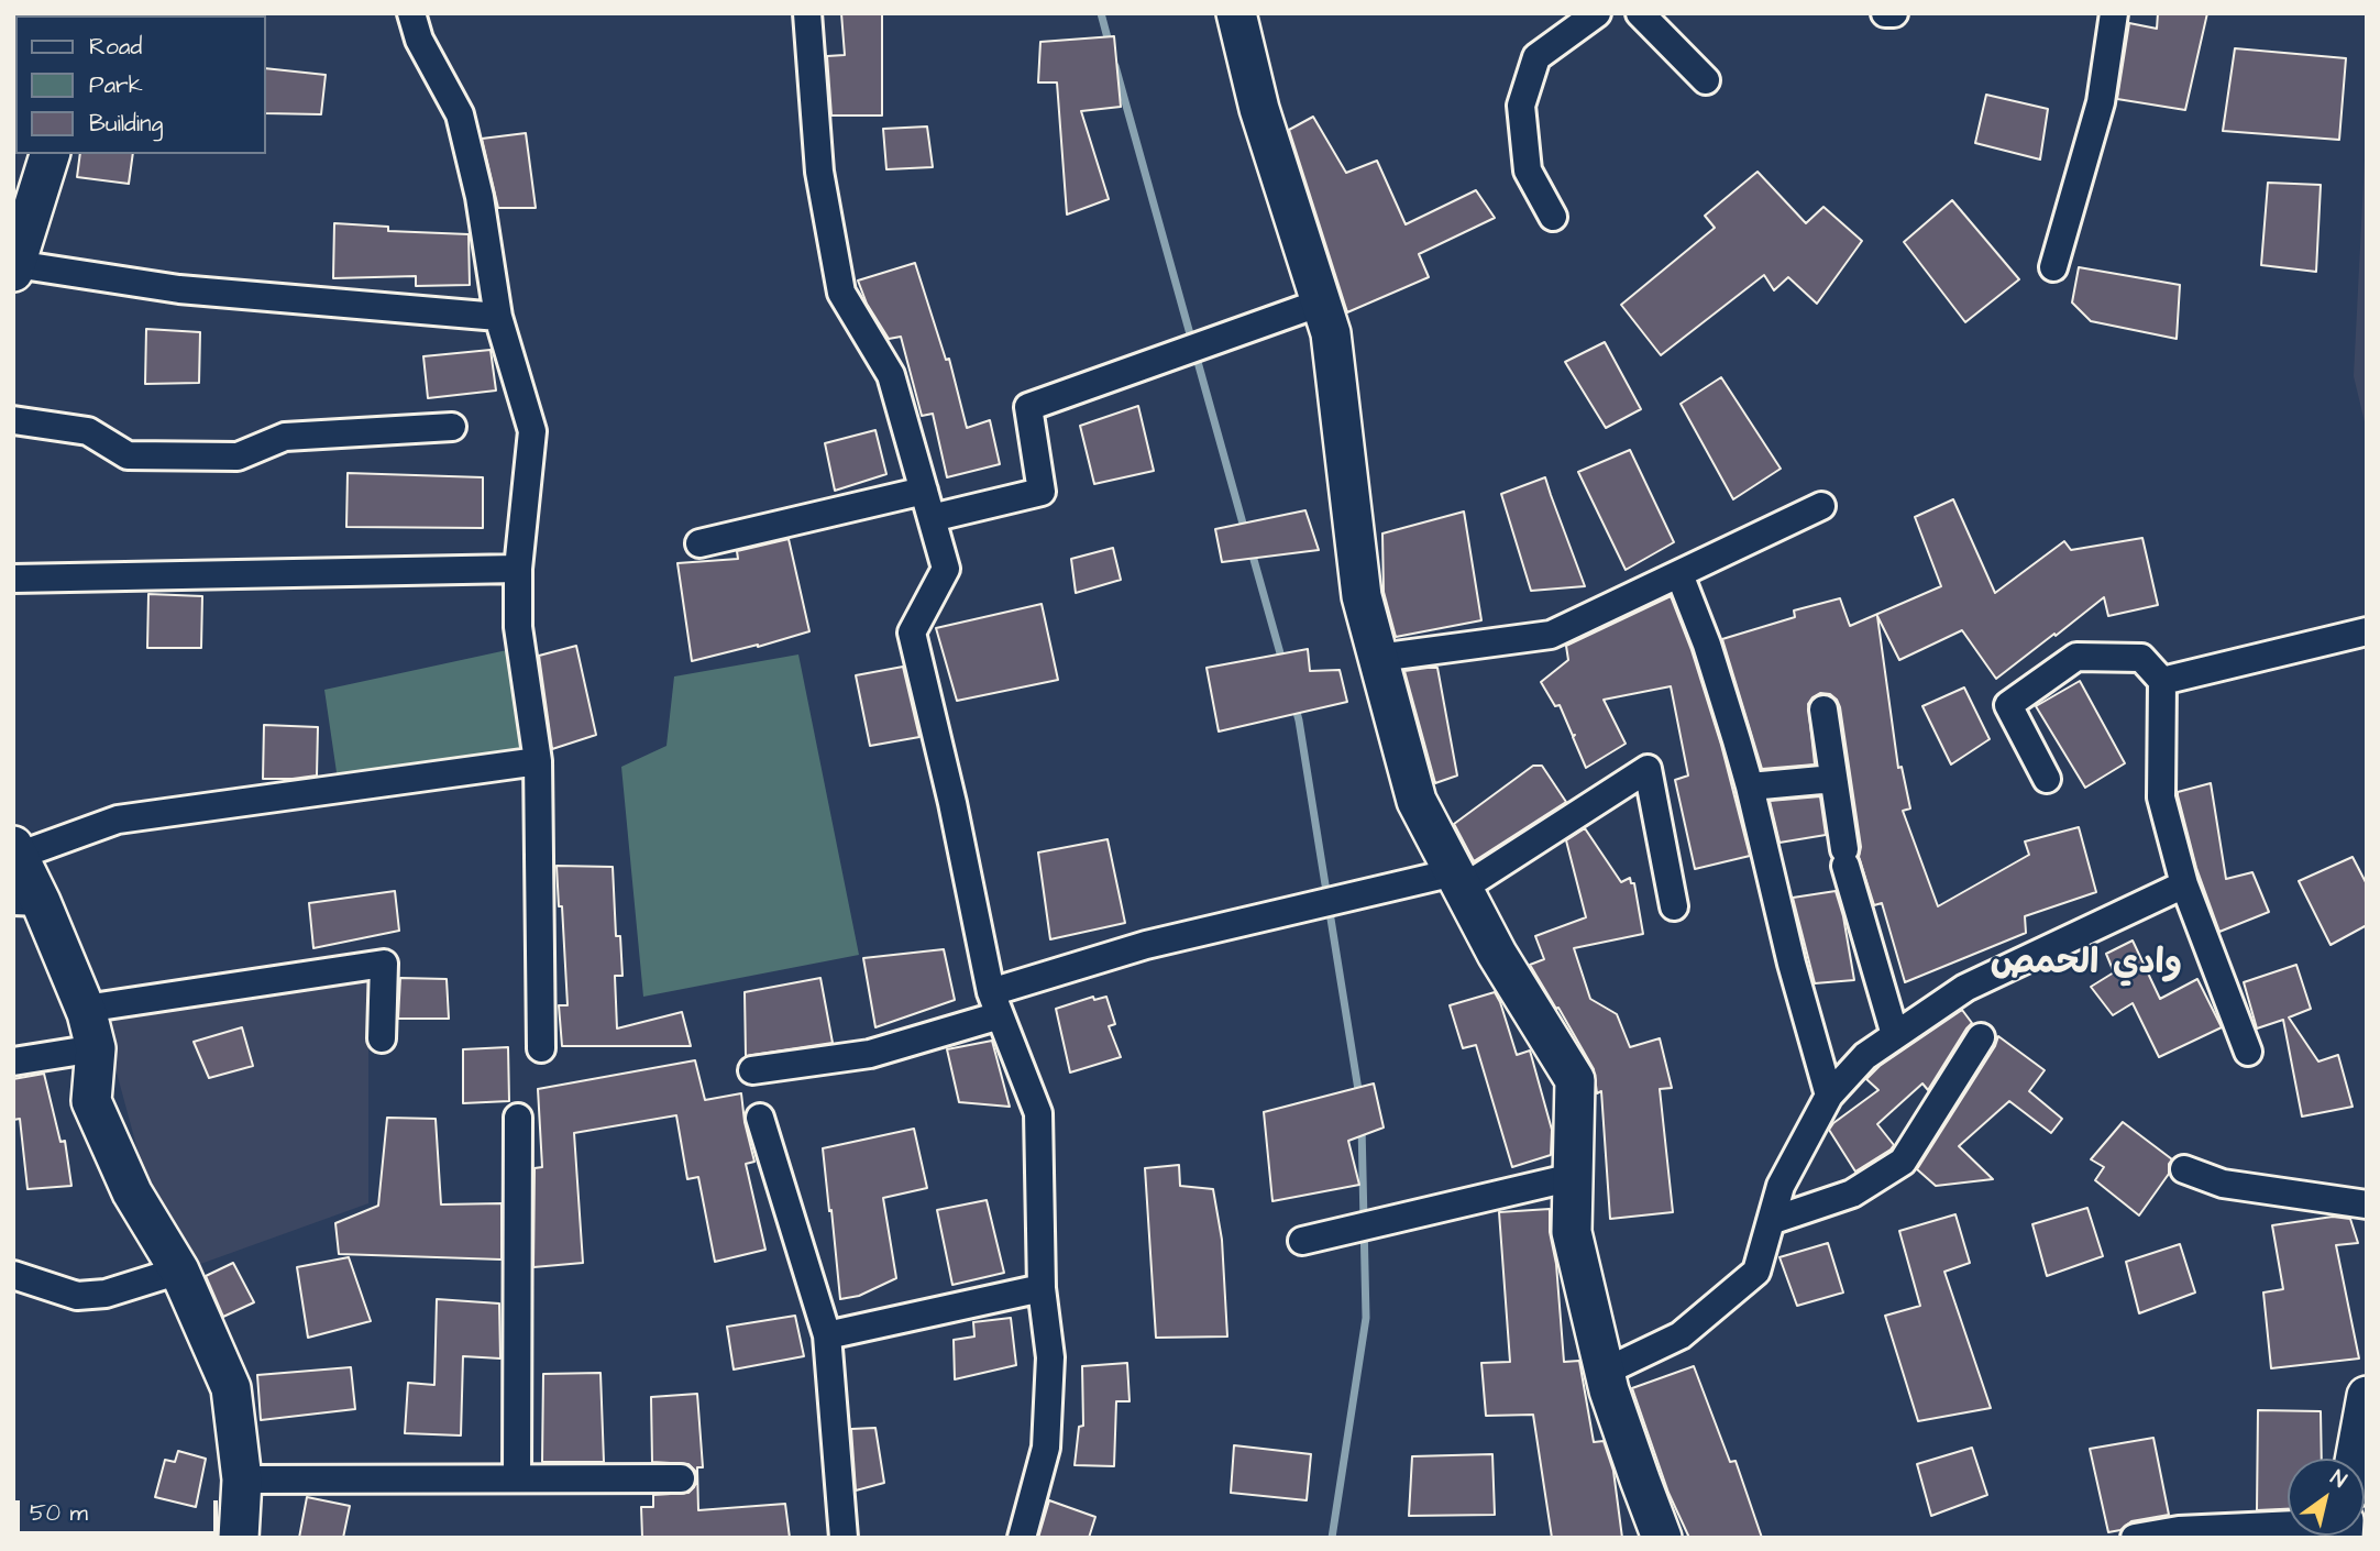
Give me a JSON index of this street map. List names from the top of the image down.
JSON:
{
  "districts": ["وادي الحمص"],
  "legend": ["Road", "Park", "Building"],
  "scale_bar": "50 m",
  "north": "top right"
}
